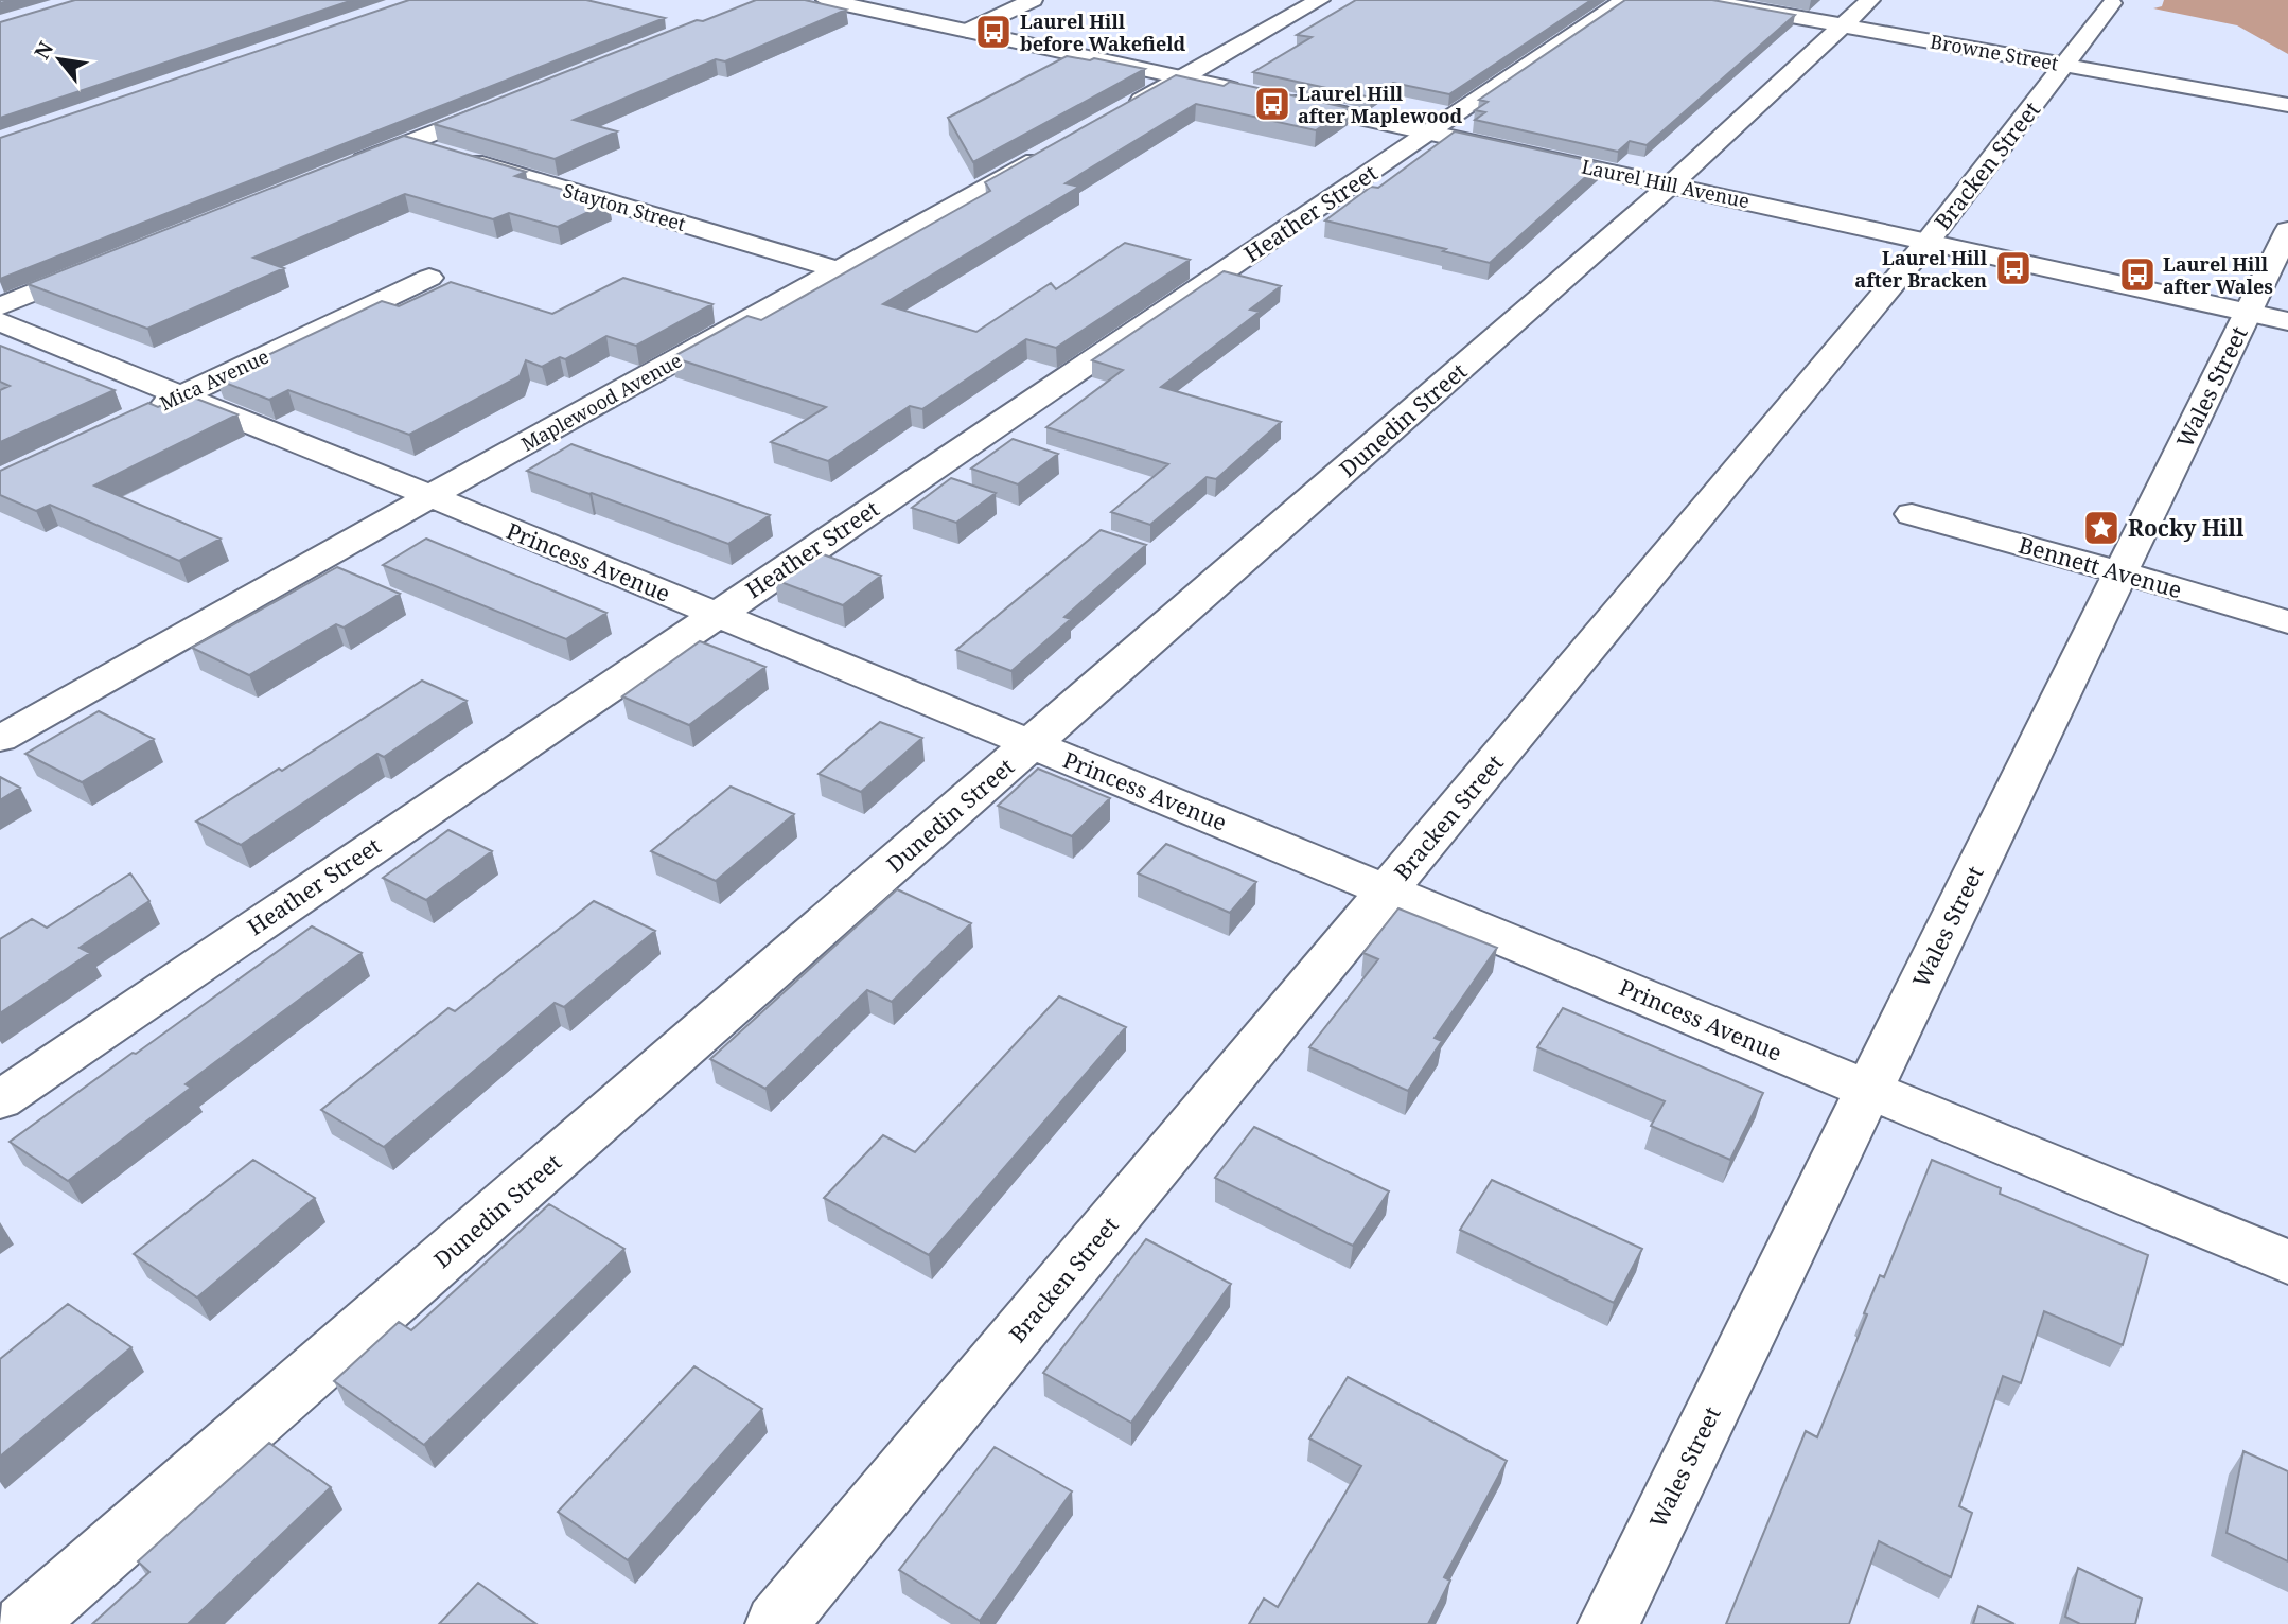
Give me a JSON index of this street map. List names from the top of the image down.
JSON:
{
  "streets": {
    "street": [
      "Browne Street",
      "Bracken Street",
      "Laurel Hill Avenue",
      "Stayton Street",
      "Heather Street",
      "Mica Avenue",
      "Wales Street",
      "Maplewood Avenue",
      "Dunedin Street",
      "Princess Avenue",
      "Bennett Avenue"
    ]
  },
  "crossings": [
    ["Browne Street", "Bracken Street"],
    ["Browne Street", "Dunedin Street"],
    ["Bracken Street", "Laurel Hill Avenue"],
    ["Bracken Street", "Princess Avenue"],
    ["Laurel Hill Avenue", "Heather Street"],
    ["Laurel Hill Avenue", "Wales Street"],
    ["Laurel Hill Avenue", "Dunedin Street"],
    ["Stayton Street", "Maplewood Avenue"],
    ["Heather Street", "Princess Avenue"],
    ["Mica Avenue", "Princess Avenue"],
    ["Wales Street", "Princess Avenue"],
    ["Wales Street", "Bennett Avenue"],
    ["Maplewood Avenue", "Princess Avenue"],
    ["Dunedin Street", "Princess Avenue"]
  ],
  "places": {
    "bus stop": [
      "Laurel Hill before Wakefield",
      "Laurel Hill after Maplewood",
      "Laurel Hill after Bracken",
      "Laurel Hill after Wales"
    ],
    "place": ["Rocky Hill"]
  },
  "north": "top left"
}
